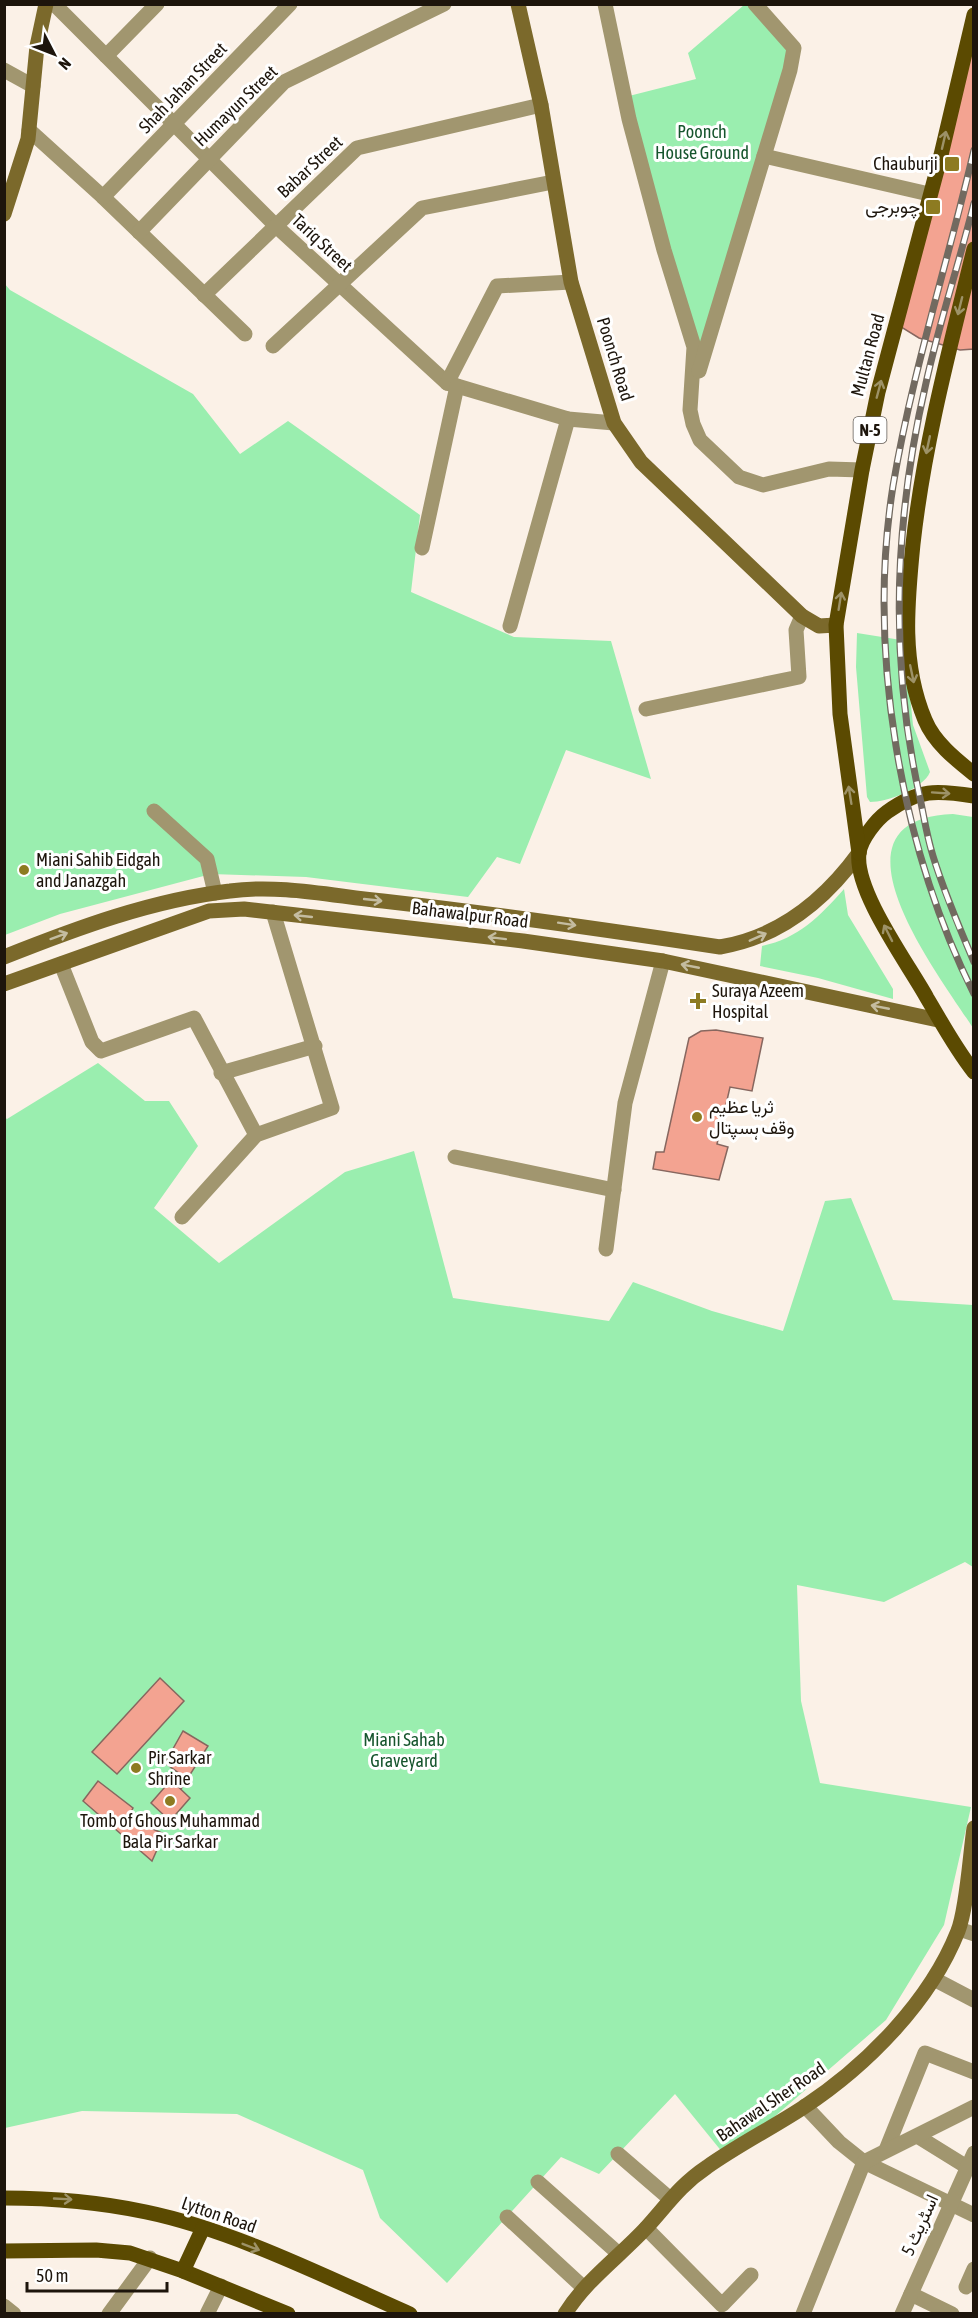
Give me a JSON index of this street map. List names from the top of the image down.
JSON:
{
  "streets": {
    "main road": [
      "Multan Road",
      "Poonch Road",
      "N-5",
      "Bahawalpur Road",
      "Bahawal Sher Road",
      "Lytton Road"
    ],
    "street": [
      "Shah Jahan Street",
      "Humayun Street",
      "Babar Street",
      "Tariq Street",
      "اسٹریٹ 5"
    ]
  },
  "crossings": [
    ["Shah Jahan Street", "Tariq Street"],
    ["Humayun Street", "Tariq Street"],
    ["Babar Street", "Tariq Street"],
    ["Babar Street", "Poonch Road"],
    ["Tariq Street", "Poonch Road"],
    ["Multan Road", "Poonch Road"],
    ["Multan Road", "N-5"],
    ["Multan Road", "Bahawalpur Road"],
    ["N-5", "Bahawalpur Road"]
  ],
  "parks": ["Poonch House Ground", "Miani Sahab Graveyard"],
  "places": {
    "transit": ["Chauburji", "چوبرجی"],
    "other": [
      "Miani Sahib Eidgah and Janazgah",
      "ثریا عظیم وقف ہسپتال",
      "Pir Sarkar Shrine",
      "Tomb of Ghous Muhammad Bala Pir Sarkar"
    ],
    "health": ["Suraya Azeem Hospital"]
  },
  "scale_bar": "50 m",
  "north": "bottom right"
}
